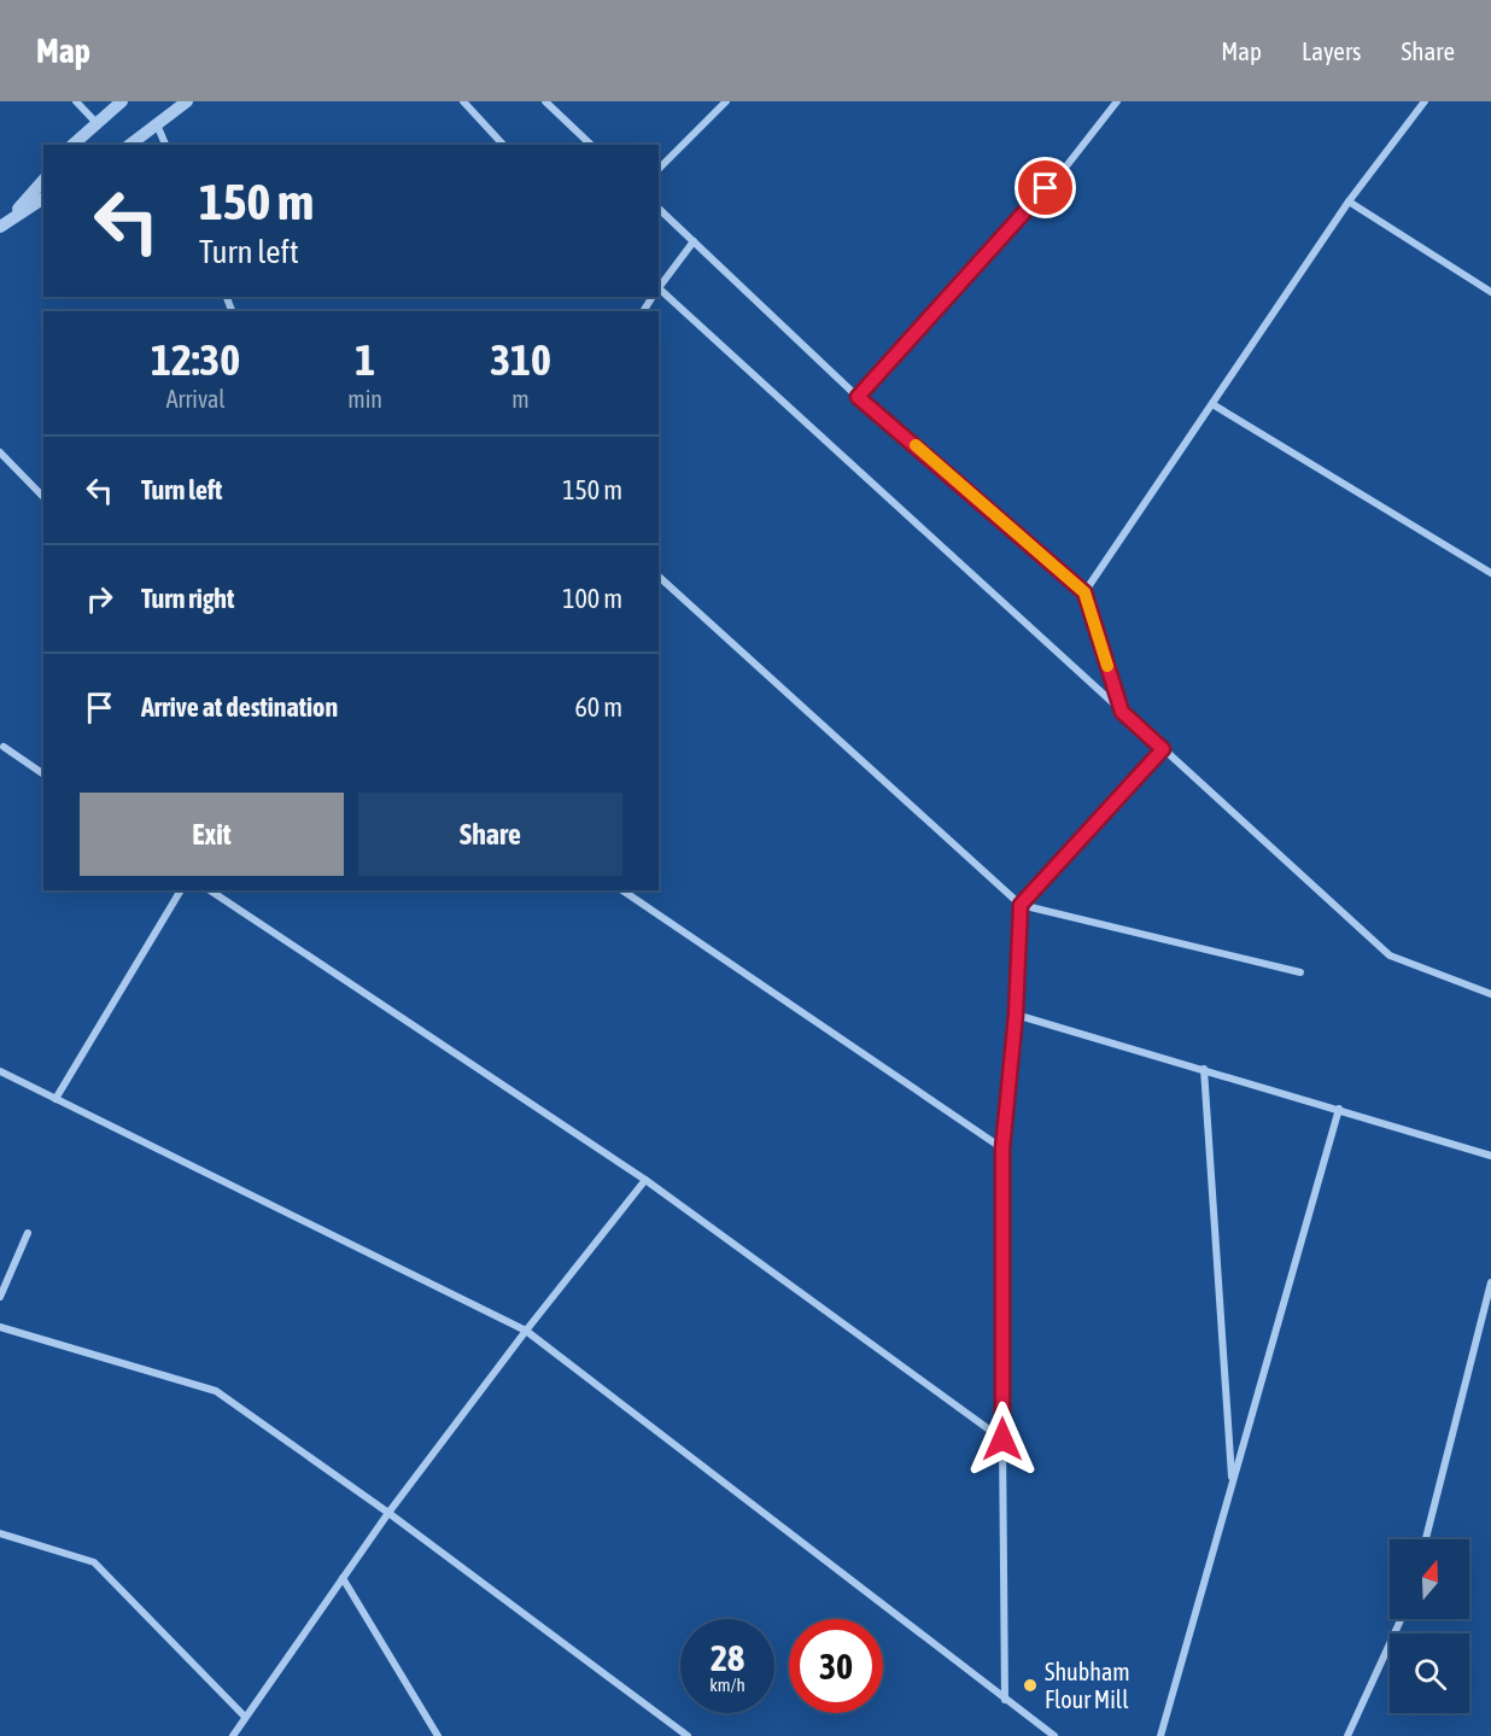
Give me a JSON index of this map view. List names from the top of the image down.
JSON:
{
  "places": ["Shubham Flour Mill"],
  "north": "top",
  "page": {
    "header": "Map",
    "nav": ["Map", "Layers", "Share"],
    "turn": ["150 m", "Turn left"],
    "eta": [
      "12:30",
      "Arrival",
      "1",
      "min",
      "310",
      "m"
    ],
    "list": [
      {
        "name": "Turn left",
        "value": "150 m"
      },
      {
        "name": "Turn right",
        "value": "100 m"
      },
      {
        "name": "Arrive at destination",
        "value": "60 m"
      }
    ],
    "buttons": ["Exit", "Share"],
    "speed": "28 km/h",
    "limit": "30"
  }
}
